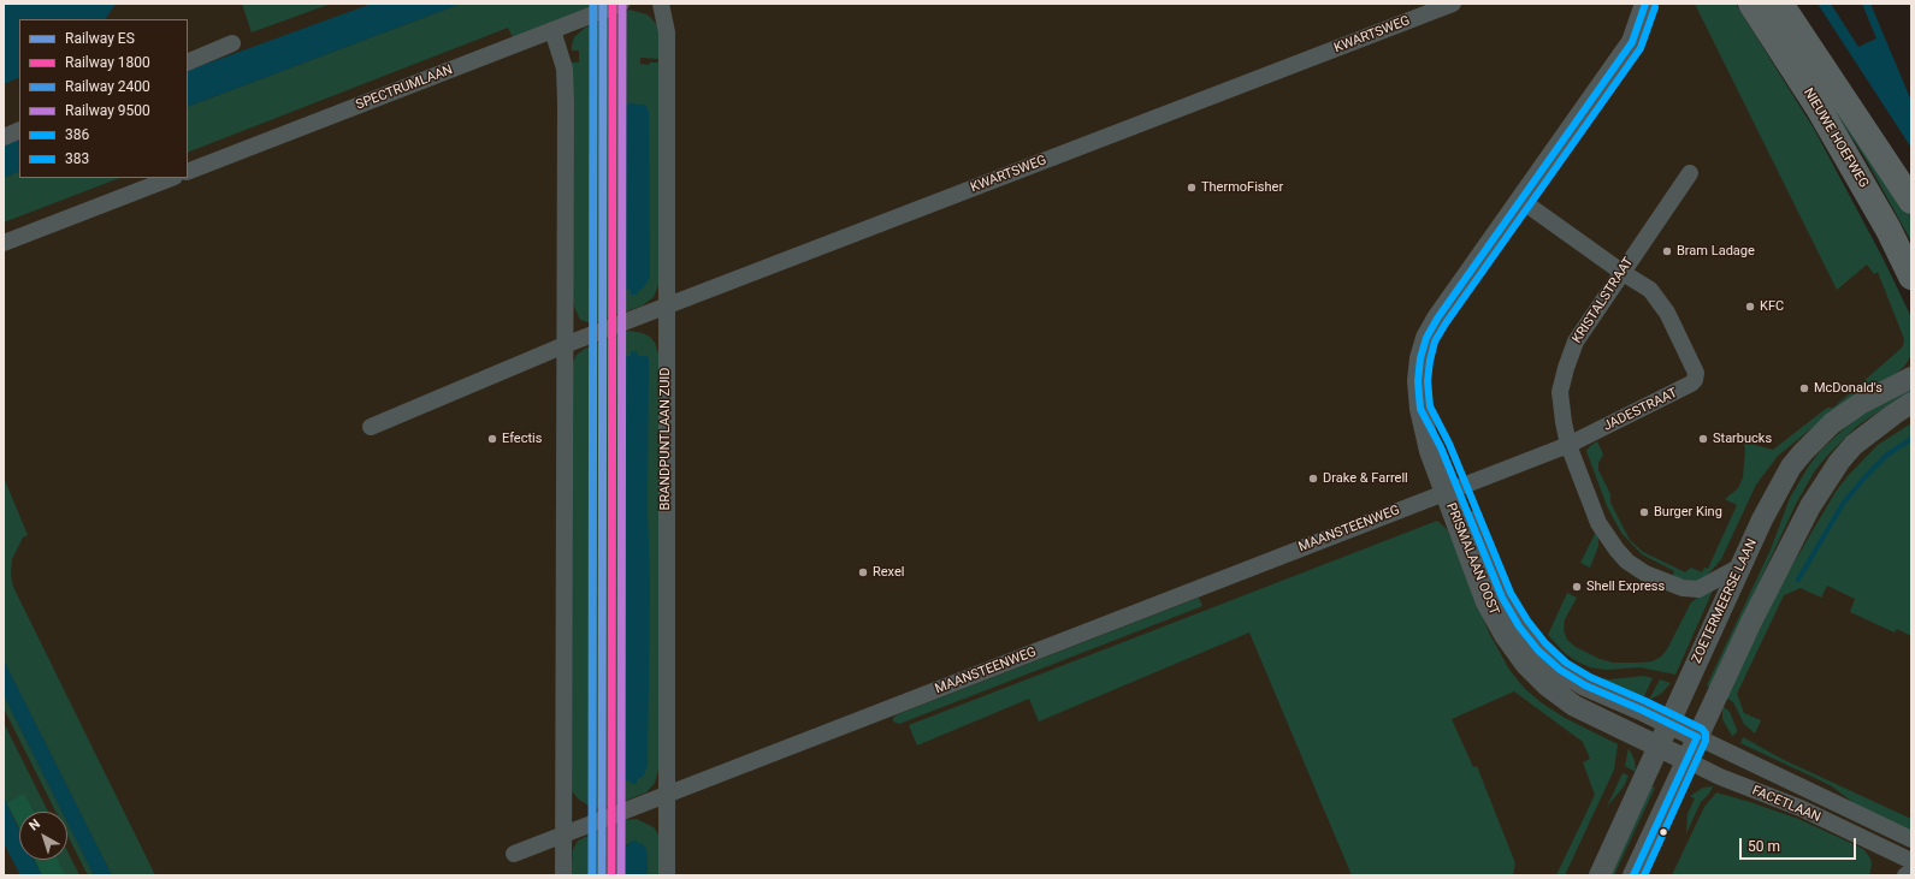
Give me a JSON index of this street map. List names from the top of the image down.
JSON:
{
  "streets": {
    "main road": ["NIEUWE HOEFWEG"],
    "street": [
      "KWARTSWEG",
      "SPECTRUMLAAN",
      "KRISTALSTRAAT",
      "JADESTRAAT",
      "BRANDPUNTLAAN ZUID",
      "MAANSTEENWEG",
      "PRISMALAAN OOST",
      "ZOETERMEERSE LAAN",
      "FACETLAAN"
    ]
  },
  "crossings": [
    ["KWARTSWEG", "BRANDPUNTLAAN ZUID"],
    ["KRISTALSTRAAT", "JADESTRAAT"],
    ["KRISTALSTRAAT", "ZOETERMEERSE LAAN"],
    ["JADESTRAAT", "MAANSTEENWEG"],
    ["JADESTRAAT", "PRISMALAAN OOST"],
    ["BRANDPUNTLAAN ZUID", "MAANSTEENWEG"],
    ["MAANSTEENWEG", "PRISMALAAN OOST"],
    ["PRISMALAAN OOST", "ZOETERMEERSE LAAN"],
    ["PRISMALAAN OOST", "FACETLAAN"]
  ],
  "places": [
    "ThermoFisher",
    "Bram Ladage",
    "KFC",
    "McDonald's",
    "Efectis",
    "Starbucks",
    "Drake & Farrell",
    "Burger King",
    "Rexel",
    "Shell Express"
  ],
  "lines": [
    "rail line ES",
    "rail line 1800",
    "rail line 2400",
    "rail line 9500",
    "transit line 386",
    "transit line 383"
  ],
  "legend": [
    "Railway ES",
    "Railway 1800",
    "Railway 2400",
    "Railway 9500",
    "386",
    "383"
  ],
  "scale_bar": "50 m",
  "north": "top left"
}
